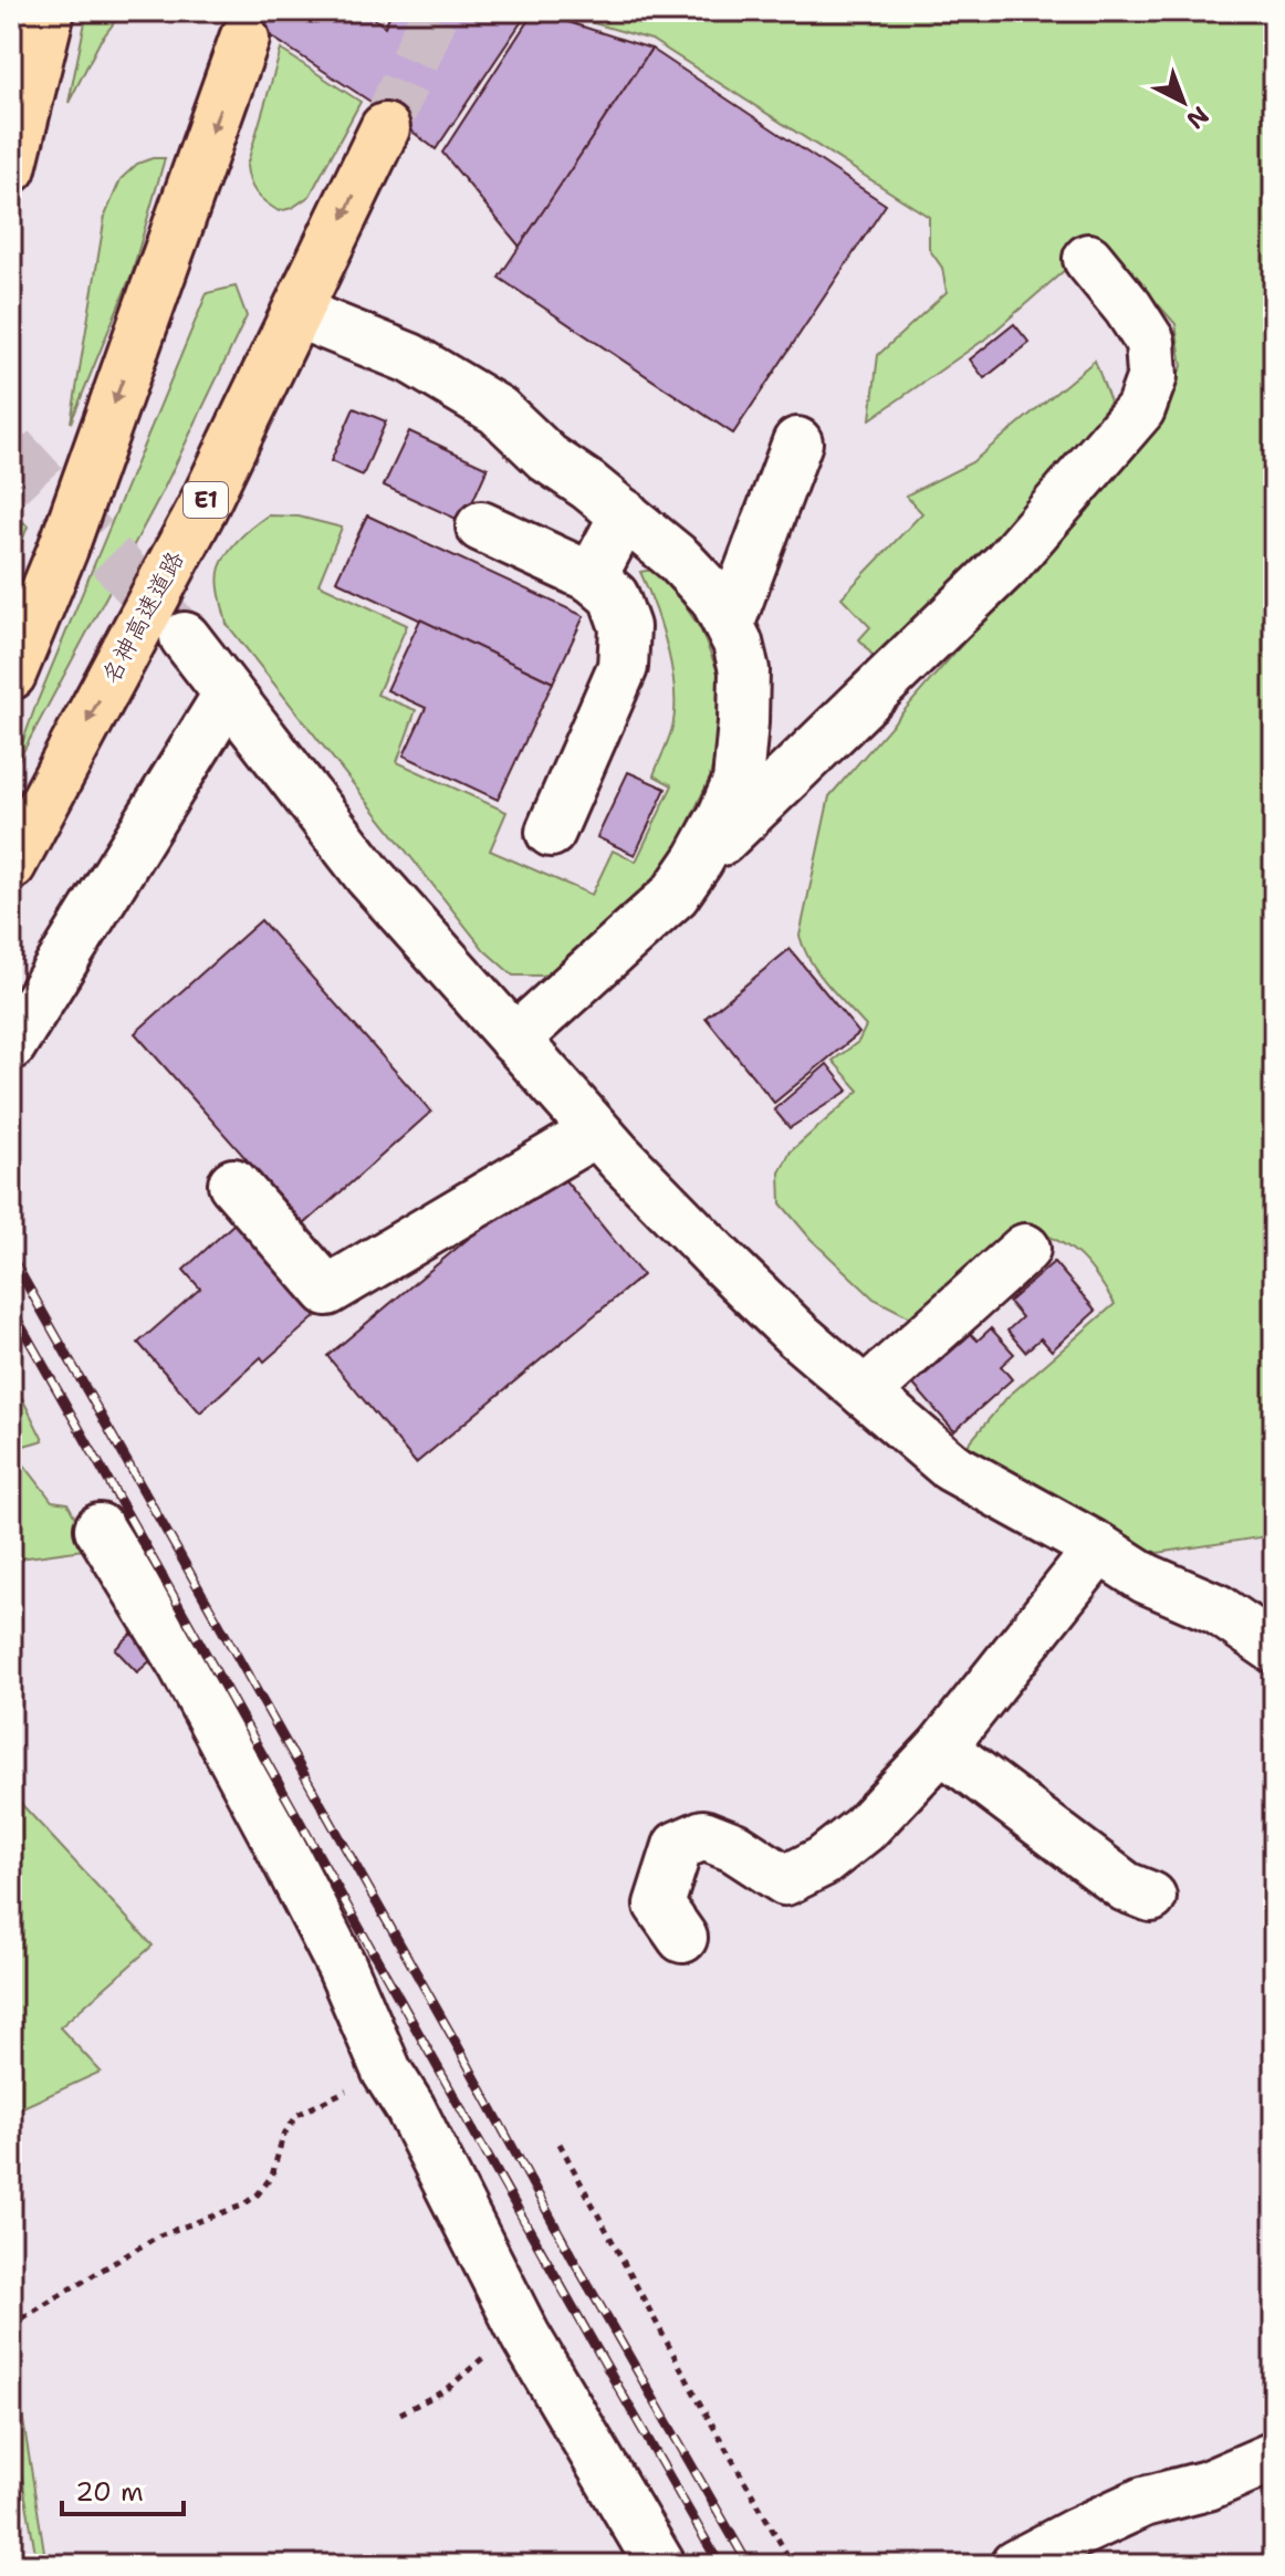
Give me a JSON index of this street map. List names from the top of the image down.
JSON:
{
  "streets": {
    "highway": ["E1", "名神高速道路"]
  },
  "scale_bar": "20 m",
  "north": "bottom right"
}
